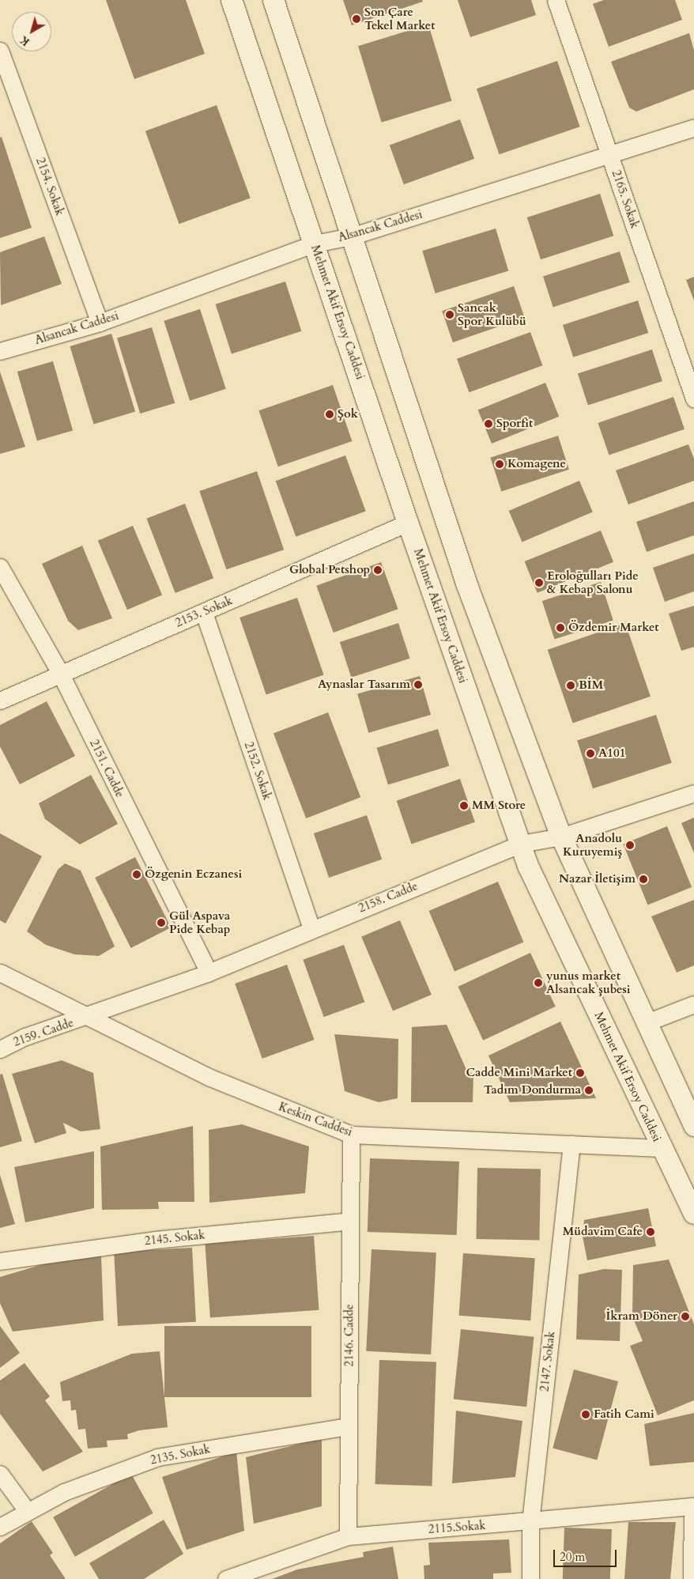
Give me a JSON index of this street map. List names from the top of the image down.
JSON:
{
  "streets": {
    "street": [
      "2154. Sokak",
      "2165. Sokak",
      "Alsancak Caddesi",
      "Mehmet Akif Ersoy Caddesi",
      "2153. Sokak",
      "2151. Cadde",
      "2152. Sokak",
      "2158. Cadde",
      "2159. Cadde",
      "Keskin Caddesi",
      "2145. Sokak",
      "2146. Cadde",
      "2147. Sokak",
      "2135. Sokak",
      "2115.Sokak"
    ]
  },
  "crossings": [
    ["2154. Sokak", "Alsancak Caddesi"],
    ["2165. Sokak", "Alsancak Caddesi"],
    ["Alsancak Caddesi", "Mehmet Akif Ersoy Caddesi"],
    ["Mehmet Akif Ersoy Caddesi", "2153. Sokak"],
    ["Mehmet Akif Ersoy Caddesi", "2158. Cadde"],
    ["Mehmet Akif Ersoy Caddesi", "Keskin Caddesi"],
    ["2153. Sokak", "2151. Cadde"],
    ["2153. Sokak", "2152. Sokak"],
    ["2151. Cadde", "2158. Cadde"],
    ["2152. Sokak", "2158. Cadde"],
    ["2158. Cadde", "2159. Cadde"],
    ["2158. Cadde", "Keskin Caddesi"],
    ["2159. Cadde", "Keskin Caddesi"],
    ["Keskin Caddesi", "2146. Cadde"],
    ["Keskin Caddesi", "2147. Sokak"],
    ["2145. Sokak", "2146. Cadde"],
    ["2146. Cadde", "2135. Sokak"],
    ["2146. Cadde", "2115.Sokak"],
    ["2147. Sokak", "2115.Sokak"]
  ],
  "places": [
    "Son Çare Tekel Market",
    "Sancak Spor Kulübü",
    "Şok",
    "Sporfit",
    "Komagene",
    "Global Petshop",
    "Eroloğulları Pide & Kebap Salonu",
    "Özdemir Market",
    "Aynaslar Tasarım",
    "BİM",
    "A101",
    "MM Store",
    "Anadolu Kuruyemiş",
    "Özgenin Eczanesi",
    "Nazar İletişim",
    "Gül Aspava Pide Kebap",
    "yunus market Alsancak şubesi",
    "Cadde Mini Market",
    "Tadım Dondurma",
    "Müdavim Cafe",
    "İkram Döner",
    "Fatih Cami"
  ],
  "scale_bar": "20 m",
  "north": "bottom left"
}
